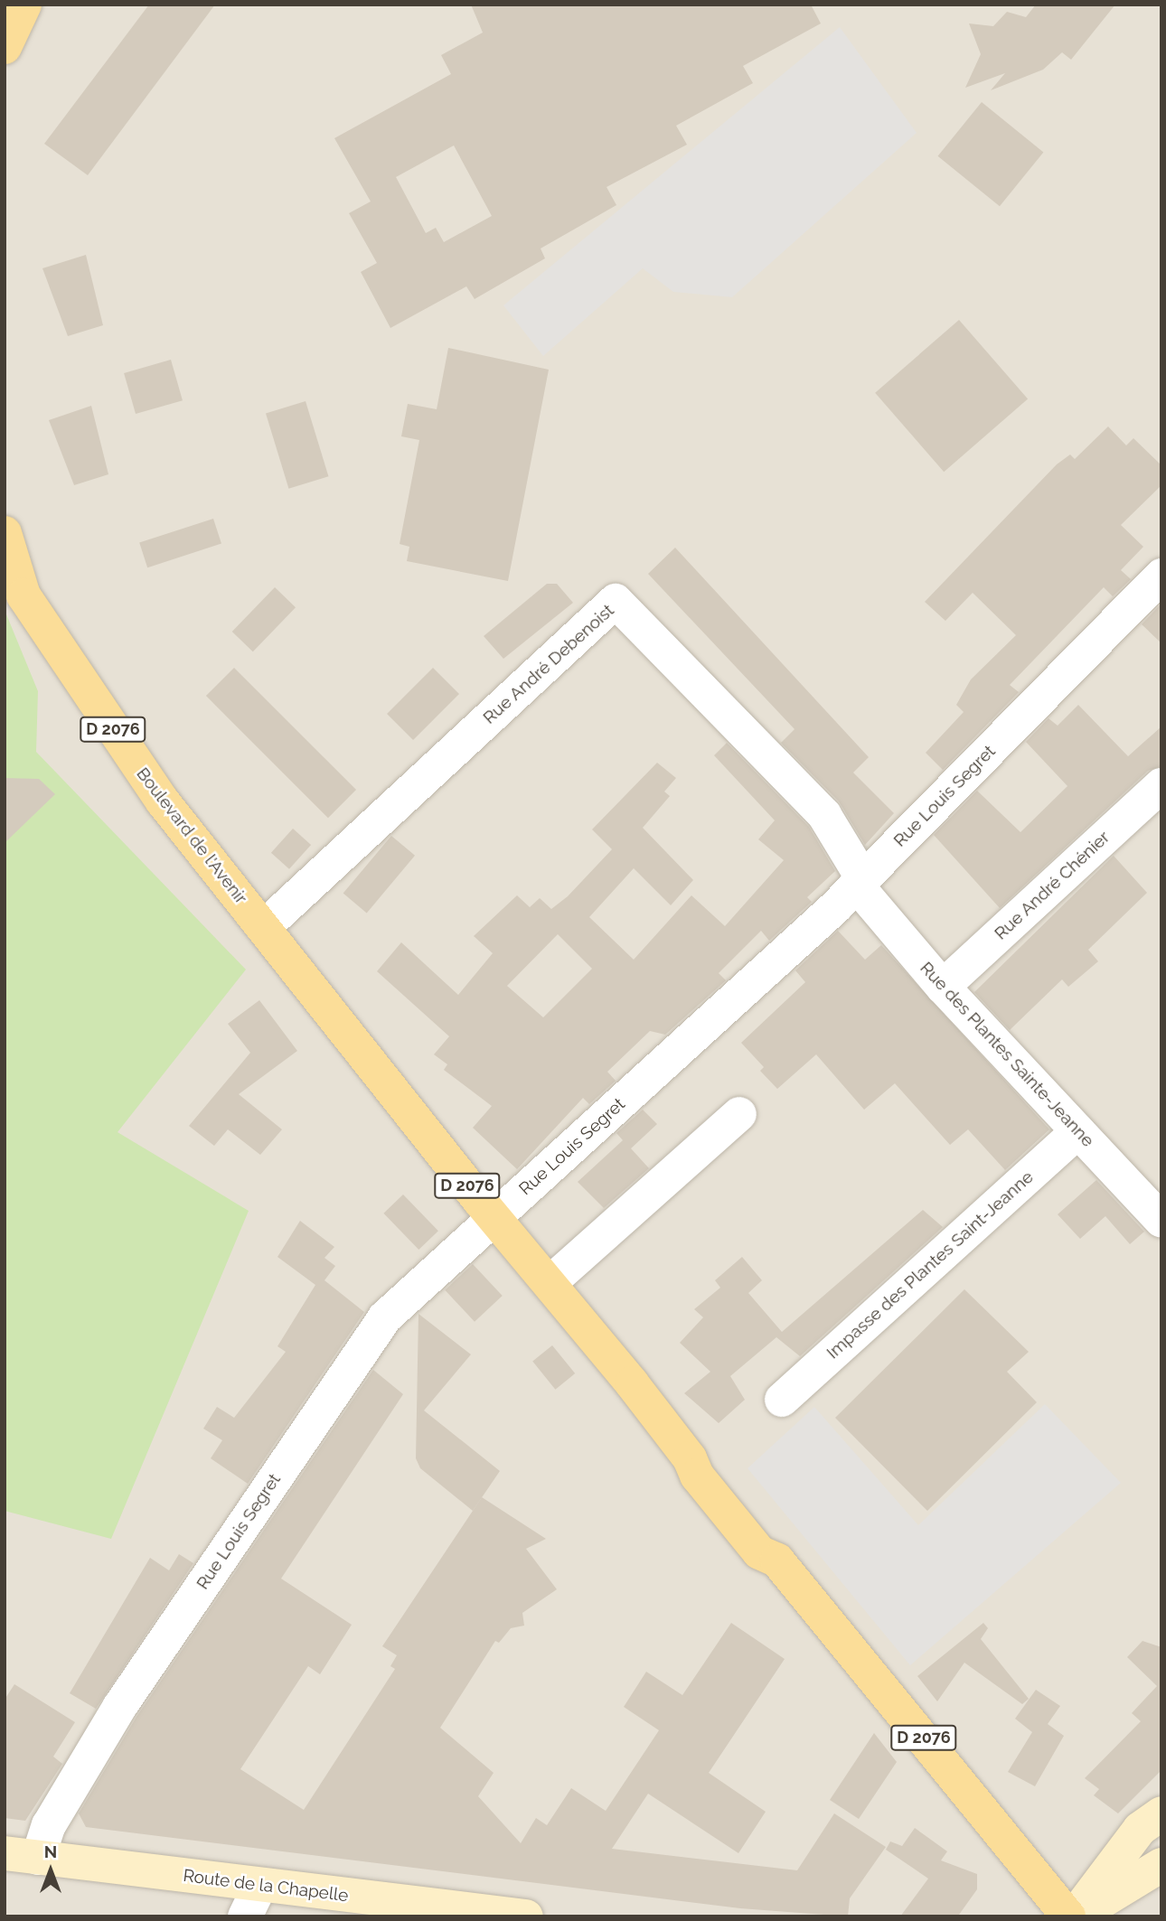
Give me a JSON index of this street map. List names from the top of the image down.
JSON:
{
  "streets": {
    "main road": ["D 2076", "Boulevard de l'Avenir", "Route de la Chapelle"],
    "street": [
      "Rue André Debenoist",
      "Rue Louis Segret",
      "Rue André Chénier",
      "Rue des Plantes Sainte-Jeanne",
      "Impasse des Plantes Saint-Jeanne"
    ]
  },
  "crossings": [
    ["Rue André Debenoist", "D 2076"],
    ["Rue André Debenoist", "Rue Louis Segret"],
    ["Rue André Debenoist", "Boulevard de l'Avenir"],
    ["Rue André Debenoist", "Rue des Plantes Sainte-Jeanne"],
    ["D 2076", "Rue Louis Segret"],
    ["D 2076", "Boulevard de l'Avenir"],
    ["Rue Louis Segret", "Rue des Plantes Sainte-Jeanne"],
    ["Rue Louis Segret", "Route de la Chapelle"],
    ["Rue André Chénier", "Rue des Plantes Sainte-Jeanne"],
    ["Rue des Plantes Sainte-Jeanne", "Impasse des Plantes Saint-Jeanne"]
  ],
  "north": "top"
}
